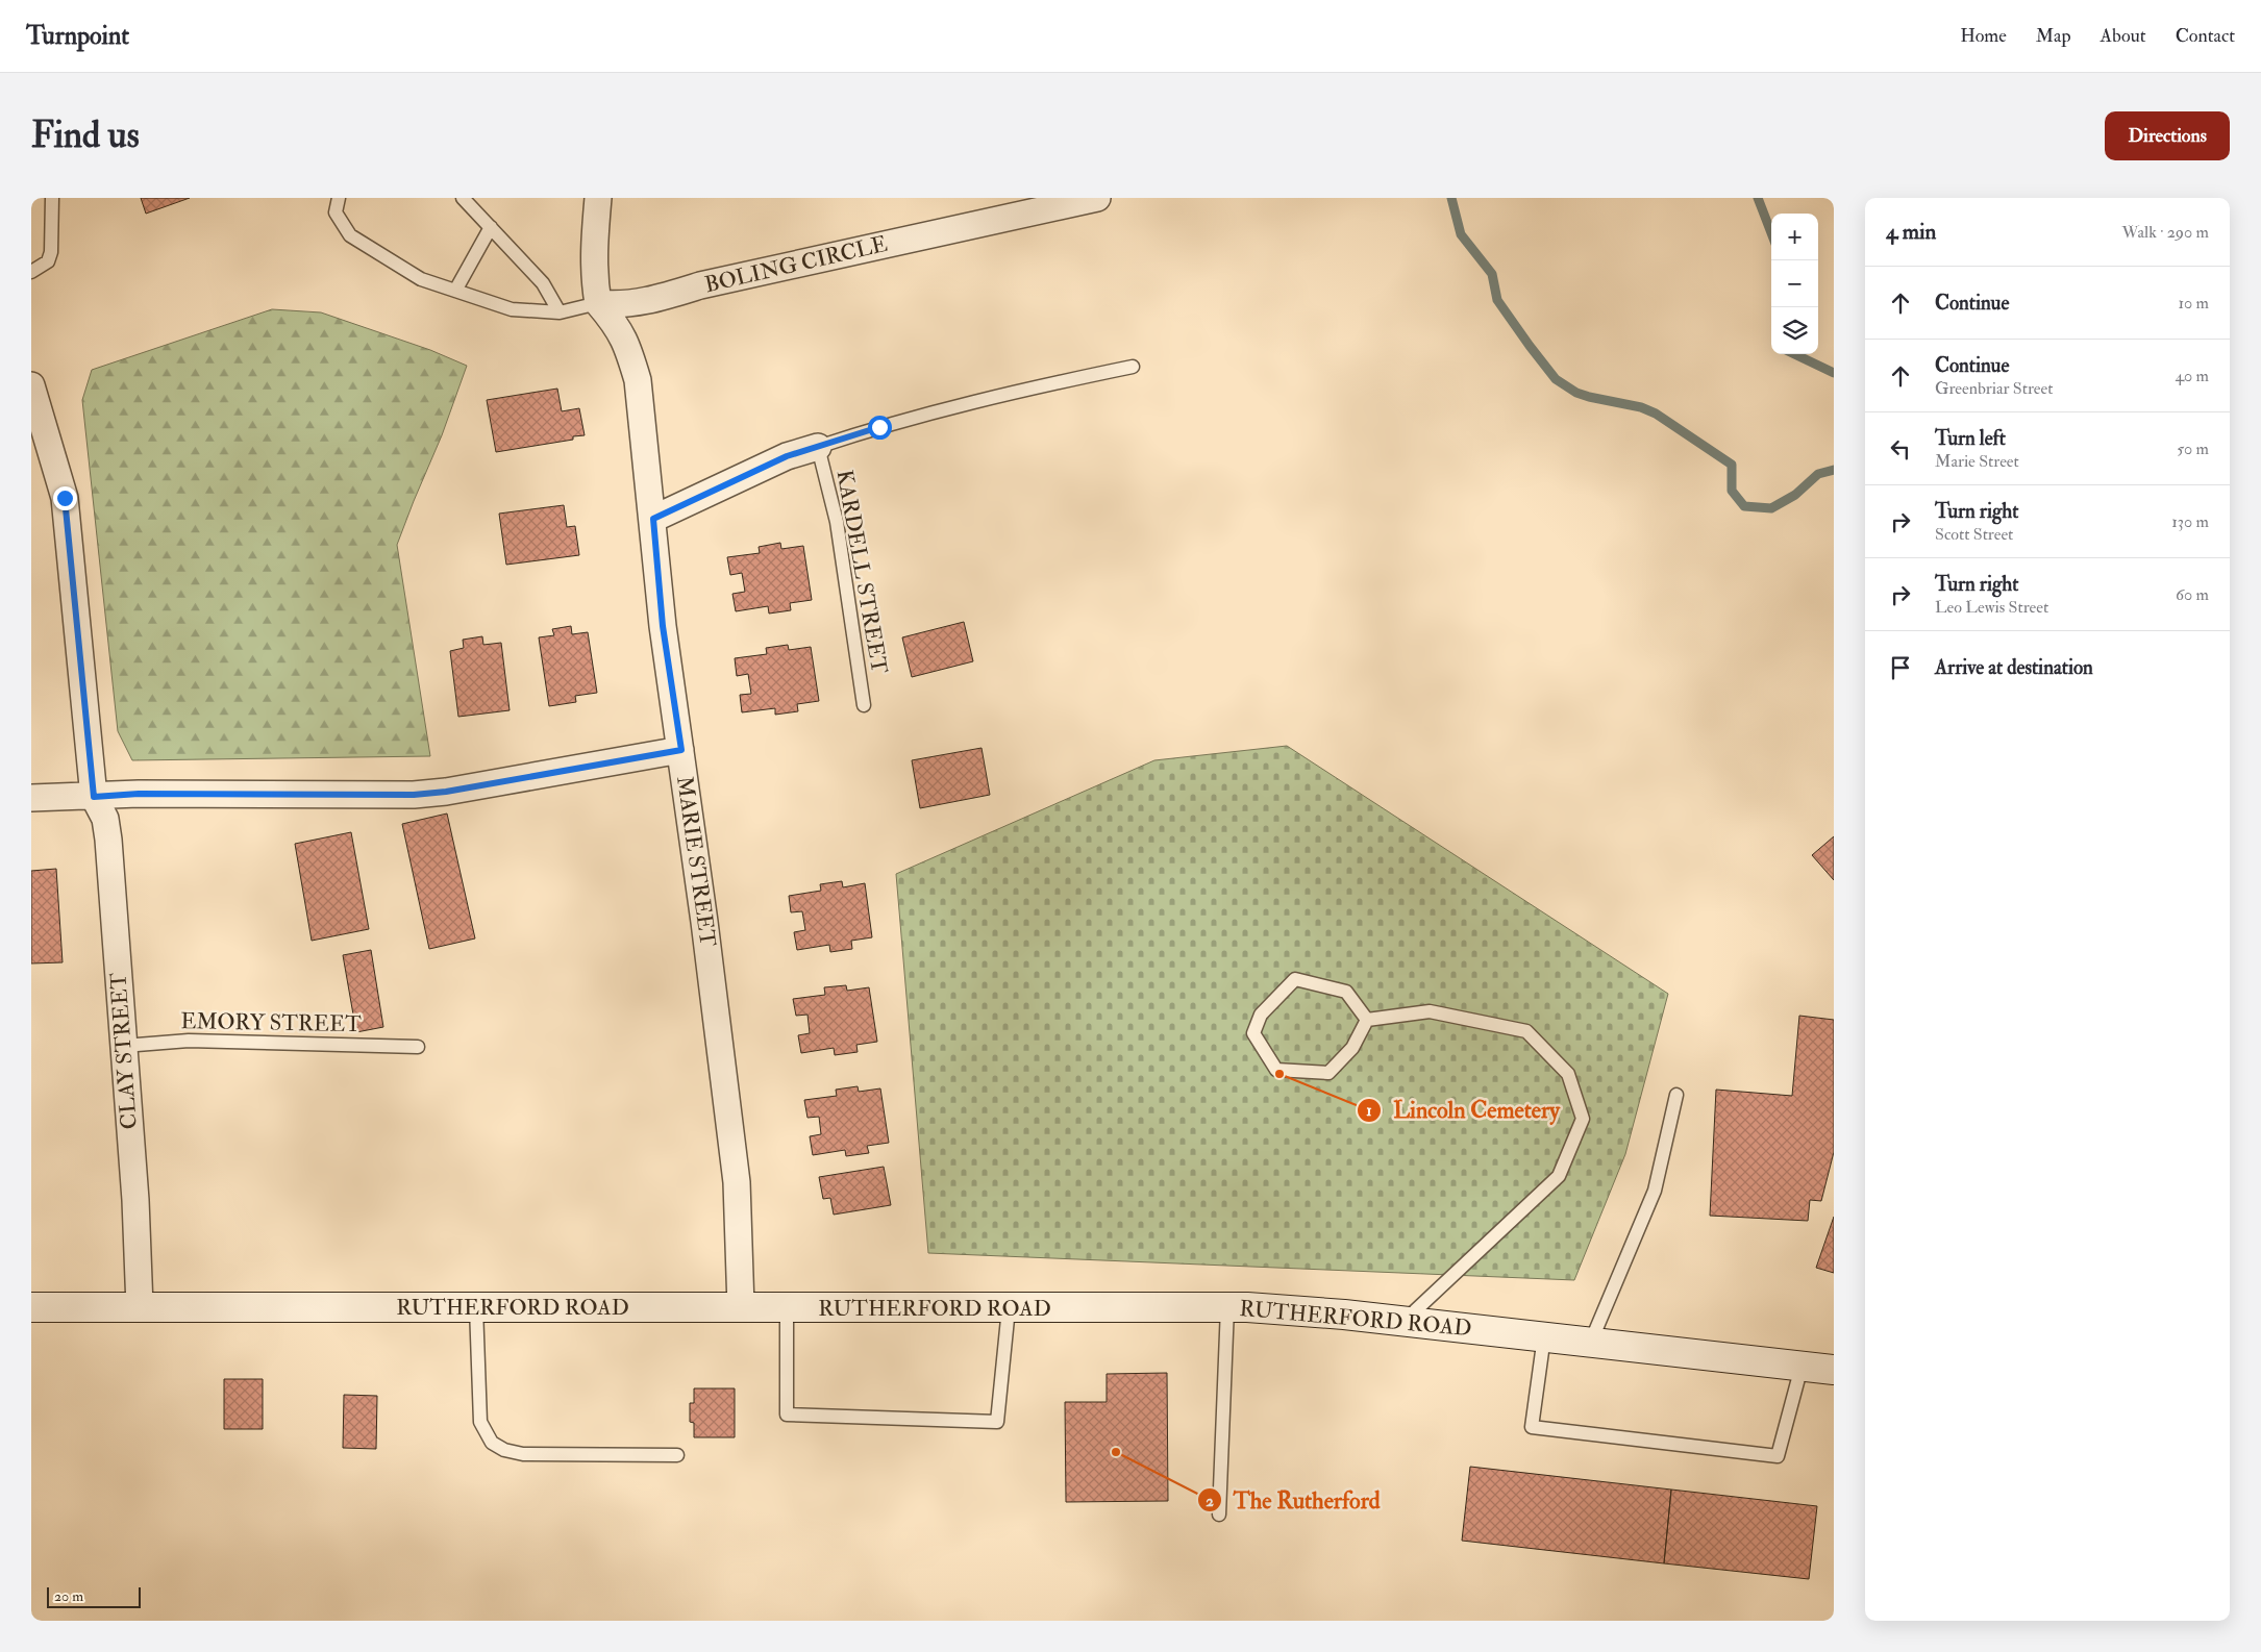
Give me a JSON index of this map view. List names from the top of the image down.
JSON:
{
  "streets": {
    "street": [
      "BOLING CIRCLE",
      "MARIE STREET",
      "CLAY STREET",
      "RUTHERFORD ROAD"
    ],
    "lane": ["KARDELL STREET", "EMORY STREET"]
  },
  "crossings": [
    ["BOLING CIRCLE", "MARIE STREET"],
    ["MARIE STREET", "RUTHERFORD ROAD"],
    ["EMORY STREET", "CLAY STREET"],
    ["CLAY STREET", "RUTHERFORD ROAD"]
  ],
  "places": ["Lincoln Cemetery", "The Rutherford"],
  "scale_bar": "20 m",
  "page": {
    "header": "Turnpoint",
    "nav": [
      "Home",
      "Map",
      "About",
      "Contact"
    ],
    "buttons": "Directions",
    "title": "Find us",
    "heading": ["4 min", "Walk · 290 m"],
    "map_buttons": ["+", "−"],
    "list": [
      ["Continue", "10 m"],
      ["Continue", "Greenbriar Street", "40 m"],
      ["Turn left", "Marie Street", "50 m"],
      ["Turn right", "Scott Street", "130 m"],
      ["Turn right", "Leo Lewis Street", "60 m"],
      "Arrive at destination"
    ],
    "scale": "20 m"
  }
}
